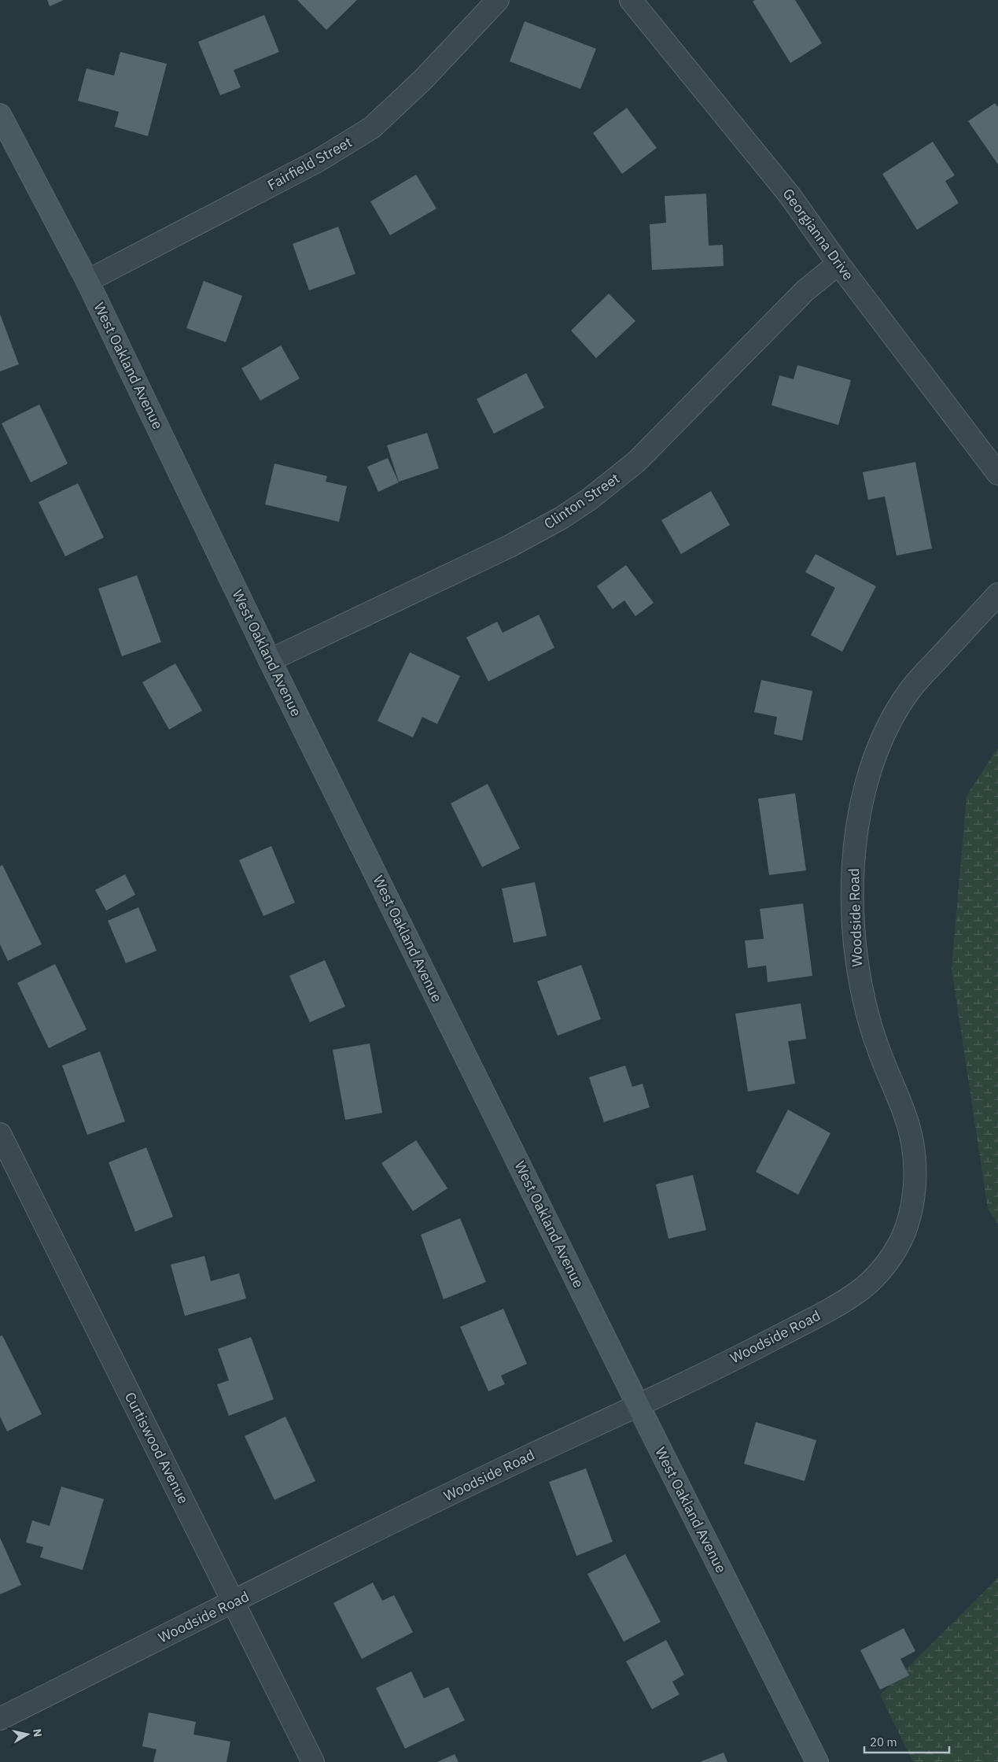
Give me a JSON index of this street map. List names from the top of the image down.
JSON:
{
  "streets": {
    "street": [
      "Fairfield Street",
      "Georgianna Drive",
      "West Oakland Avenue",
      "Clinton Street",
      "Woodside Road",
      "Curtiswood Avenue"
    ]
  },
  "crossings": [
    ["Fairfield Street", "West Oakland Avenue"],
    ["Georgianna Drive", "Clinton Street"],
    ["West Oakland Avenue", "Clinton Street"],
    ["West Oakland Avenue", "Woodside Road"],
    ["Woodside Road", "Curtiswood Avenue"]
  ],
  "scale_bar": "20 m",
  "north": "right"
}
